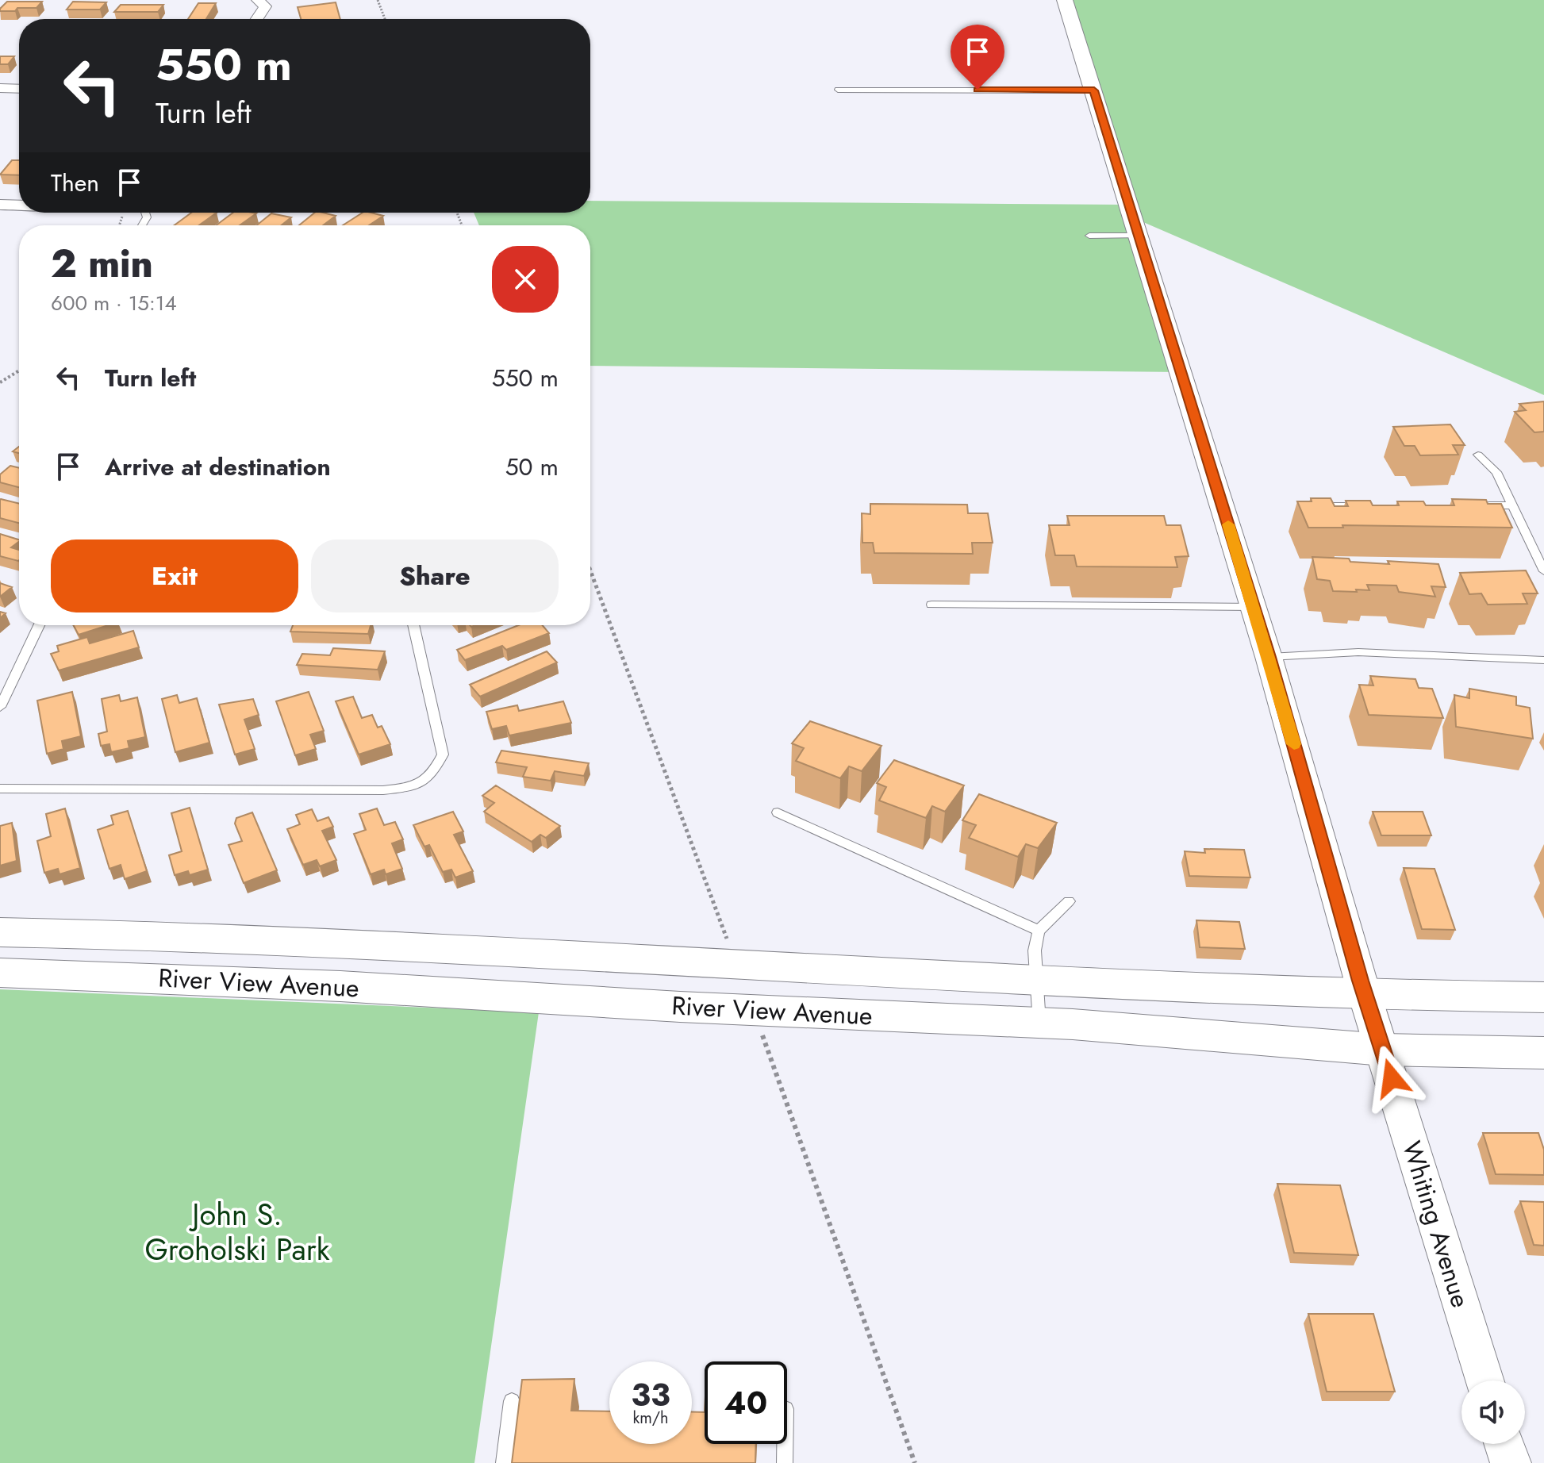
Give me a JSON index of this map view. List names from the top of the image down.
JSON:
{
  "streets": {
    "main road": ["River View Avenue"],
    "street": ["Whiting Avenue"]
  },
  "crossings": [
    ["River View Avenue", "Whiting Avenue"]
  ],
  "parks": ["John S. Groholski Park"],
  "page": {
    "turn": ["550 m", "Turn left"],
    "then": "Then",
    "heading": ["2 min", "600 m · 15:14"],
    "list": [
      {
        "name": "Turn left",
        "value": "550 m"
      },
      {
        "name": "Arrive at destination",
        "value": "50 m"
      }
    ],
    "buttons": ["Exit", "Share"],
    "speed": "33 km/h",
    "limit": "40"
  }
}
